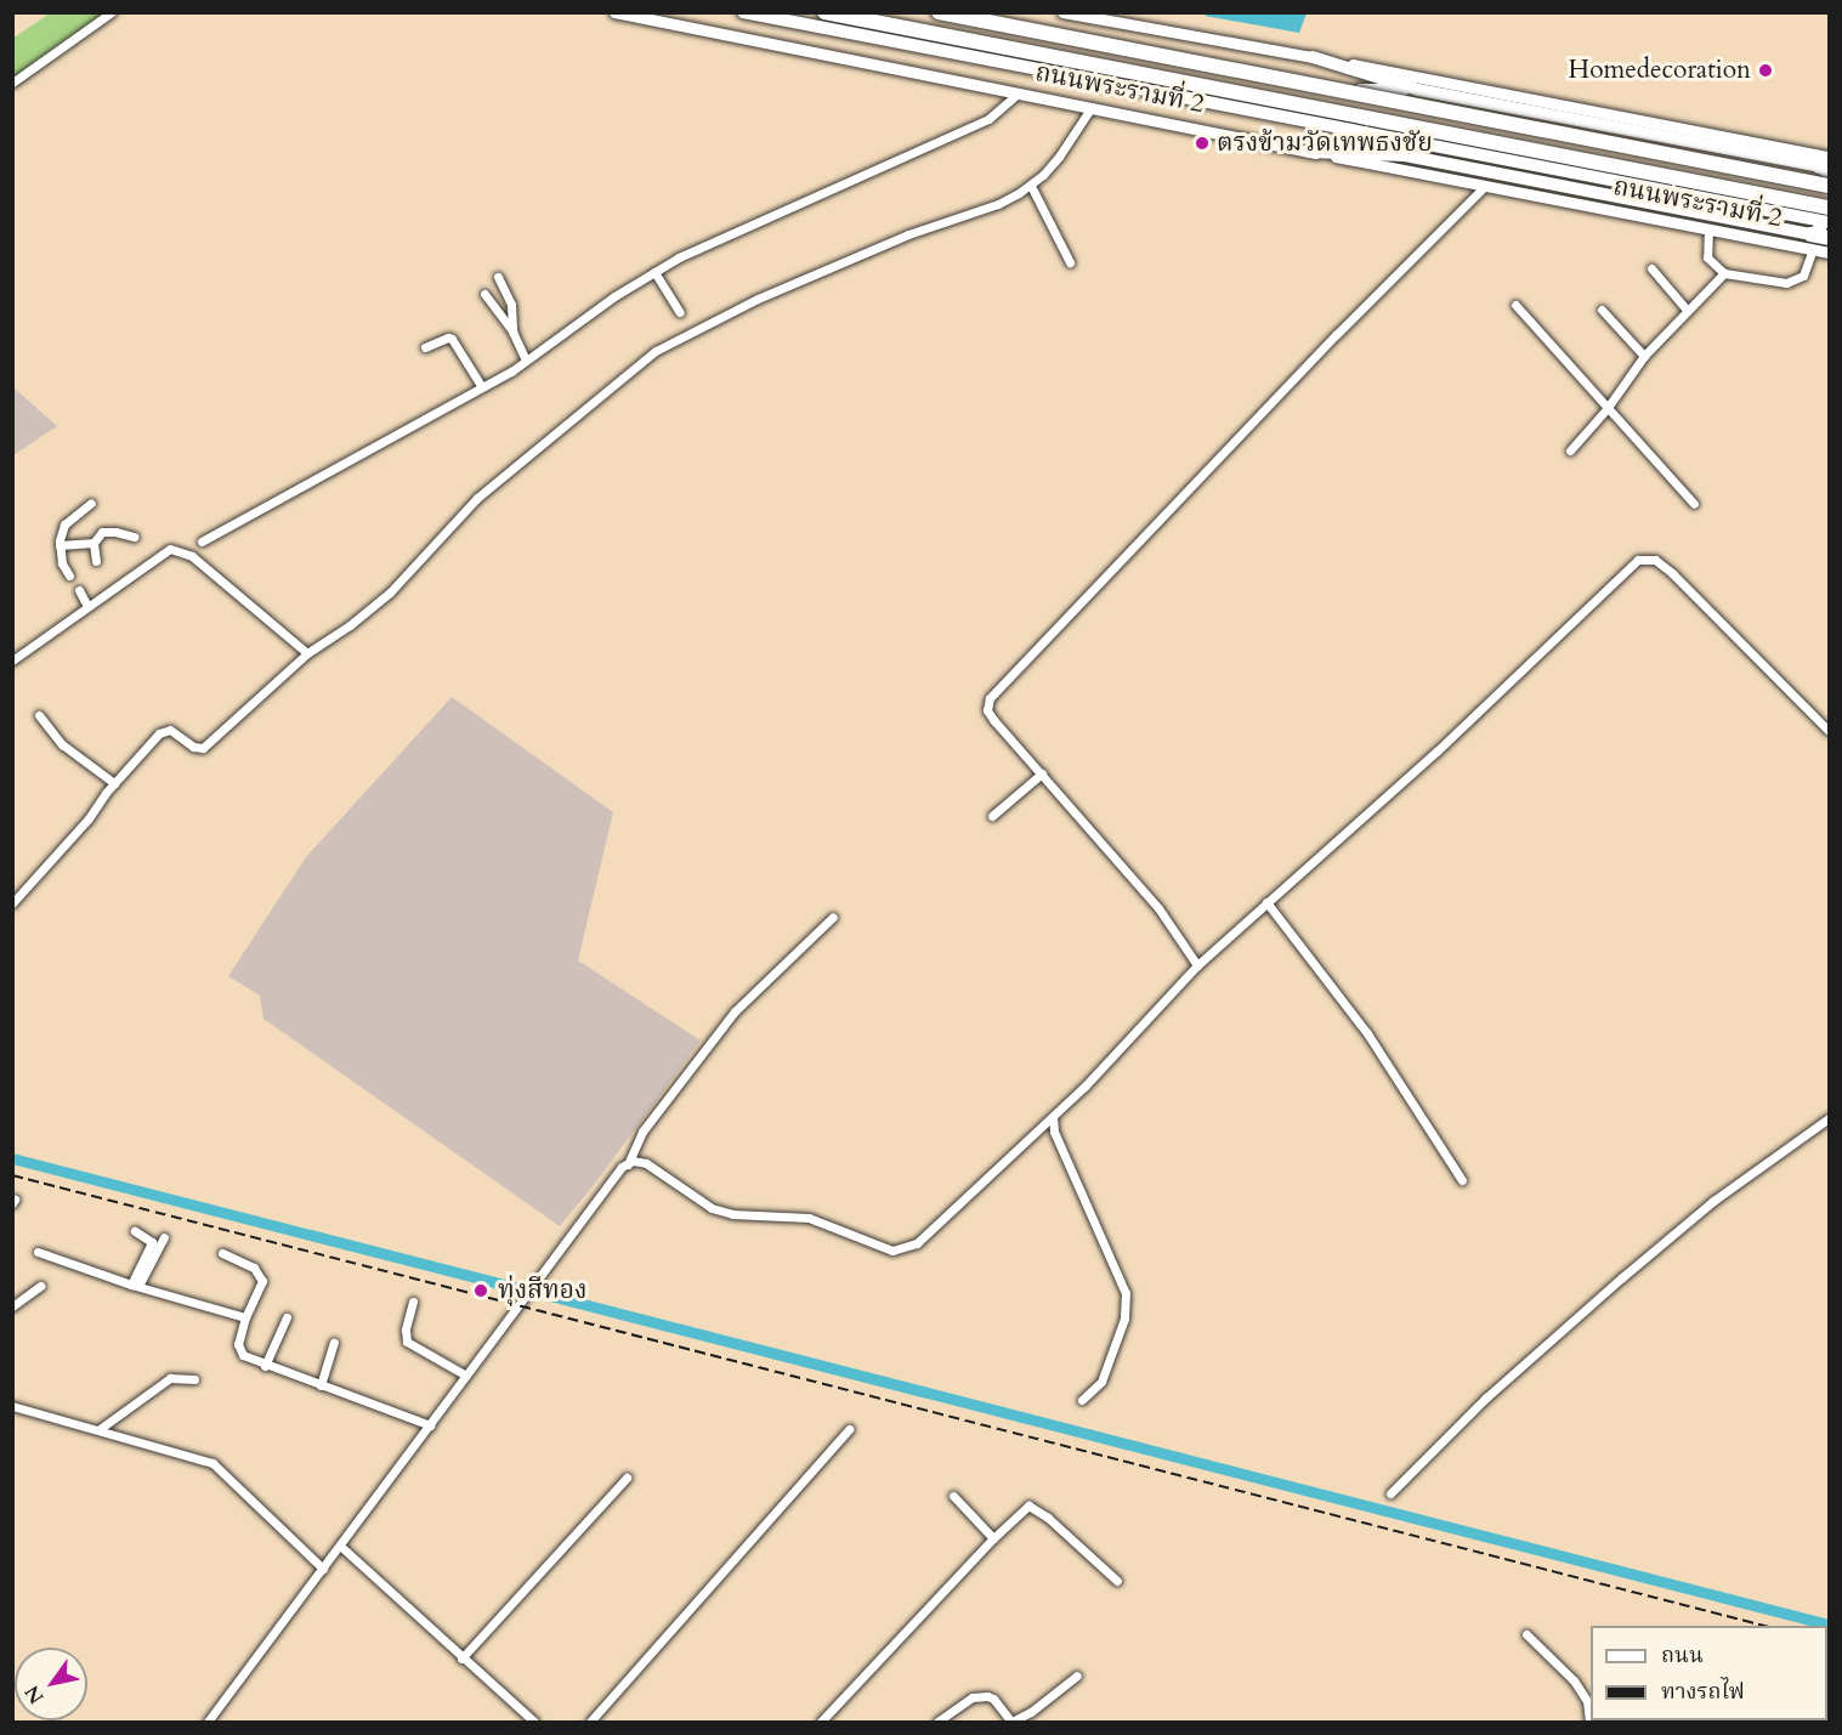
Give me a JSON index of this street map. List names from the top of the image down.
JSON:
{
  "streets": {
    "highway": ["ถนนพระรามที่ 2"]
  },
  "places": ["Homedecoration", "ตรงข้ามวัดเทพธงชัย", "ทุ่งสีทอง"],
  "legend": ["ถนน", "ทางรถไฟ"],
  "north": "bottom left"
}
